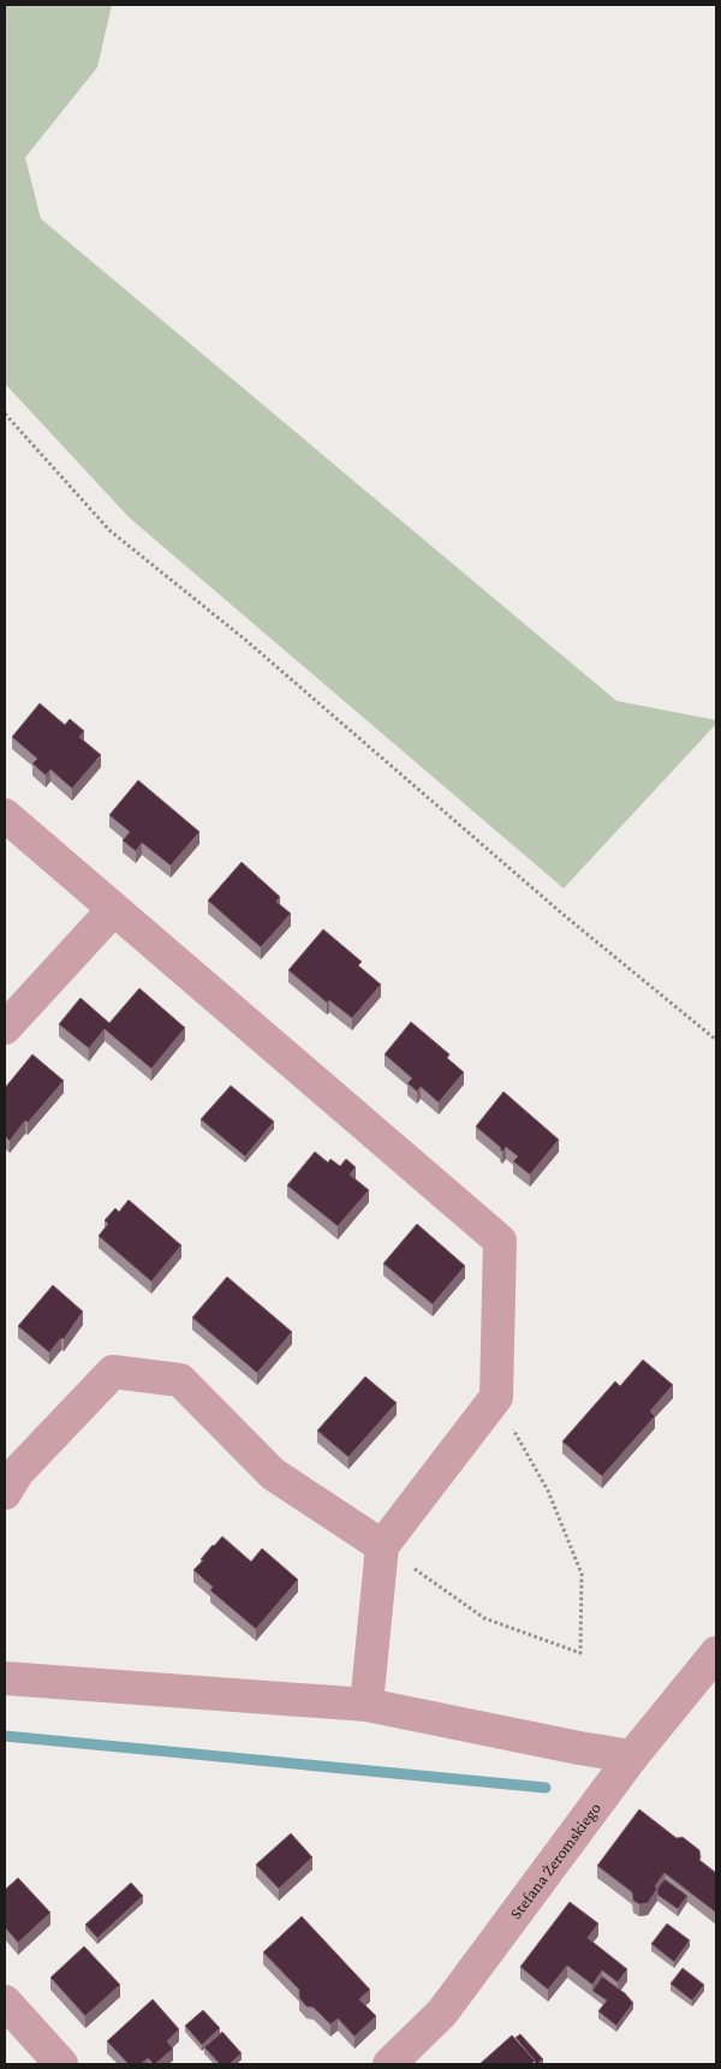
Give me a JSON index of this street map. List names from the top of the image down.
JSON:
{
  "streets": {
    "street": ["Stefana Żeromskiego"]
  }
}
